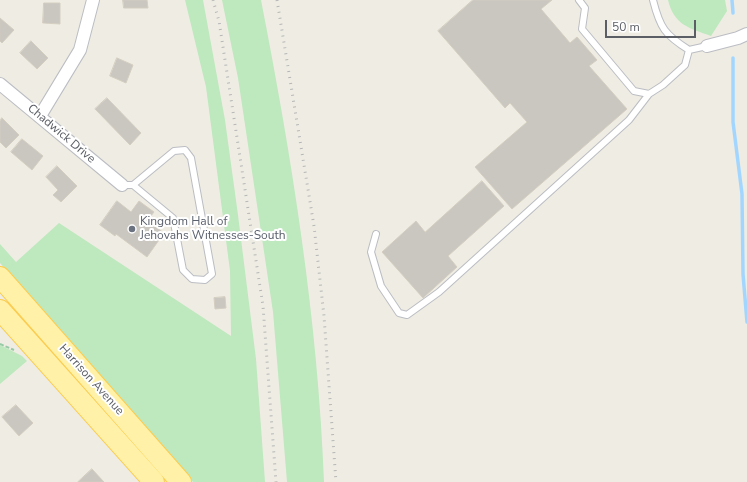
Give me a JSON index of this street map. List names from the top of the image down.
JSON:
{
  "streets": {
    "main road": ["Harrison Avenue"],
    "street": ["Chadwick Drive"]
  },
  "places": ["Kingdom Hall of Jehovahs Witnesses-South"],
  "scale_bar": "50 m"
}
